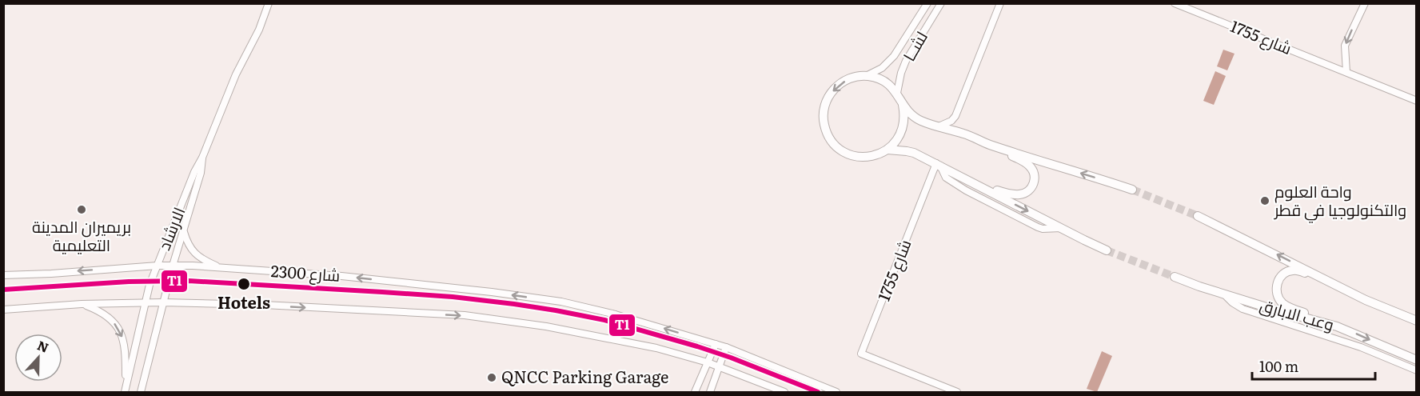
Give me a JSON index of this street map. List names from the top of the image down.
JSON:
{
  "streets": {
    "street": [
      "شارع 1755",
      "لشــا",
      "الارشاد",
      "شارع 2300",
      "وعب الابارق"
    ]
  },
  "crossings": [
    ["الارشاد", "شارع 2300"]
  ],
  "places": [
    "واحة العلوم والتكنولوجيا في قطر",
    "بريميران المدينة التعليمية",
    "Hotels",
    "QNCC Parking Garage"
  ],
  "lines": ["transit line T1"],
  "scale_bar": "100 m",
  "north": "top"
}
